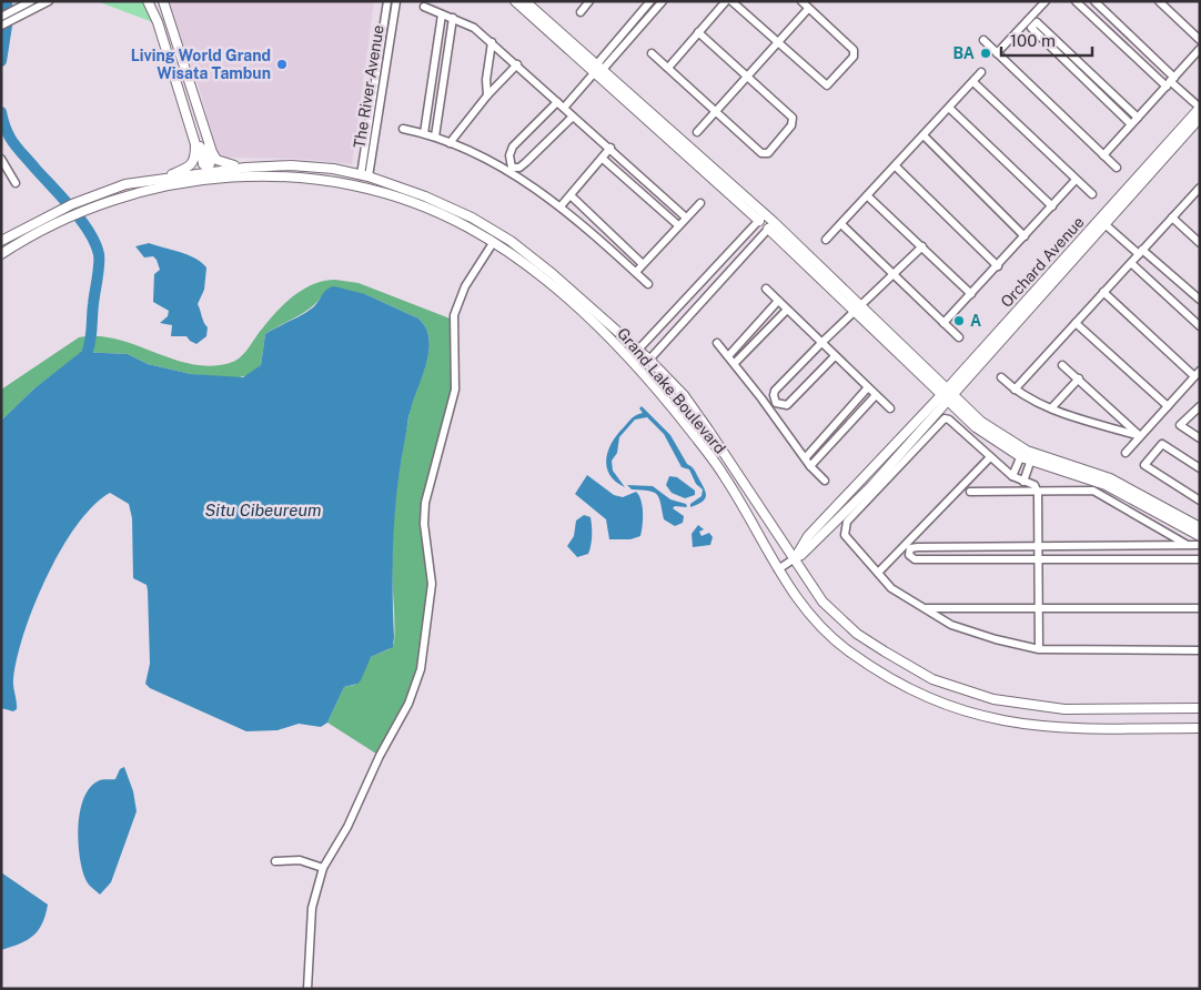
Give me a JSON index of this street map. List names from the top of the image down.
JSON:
{
  "streets": {
    "street": ["The River Avenue", "Orchard Avenue", "Grand Lake Boulevard"]
  },
  "crossings": [
    ["The River Avenue", "Grand Lake Boulevard"],
    ["Orchard Avenue", "Grand Lake Boulevard"]
  ],
  "water": ["Situ Cibeureum"],
  "places": ["BA", "Living World Grand Wisata Tambun", "A"],
  "scale_bar": "100 m"
}
